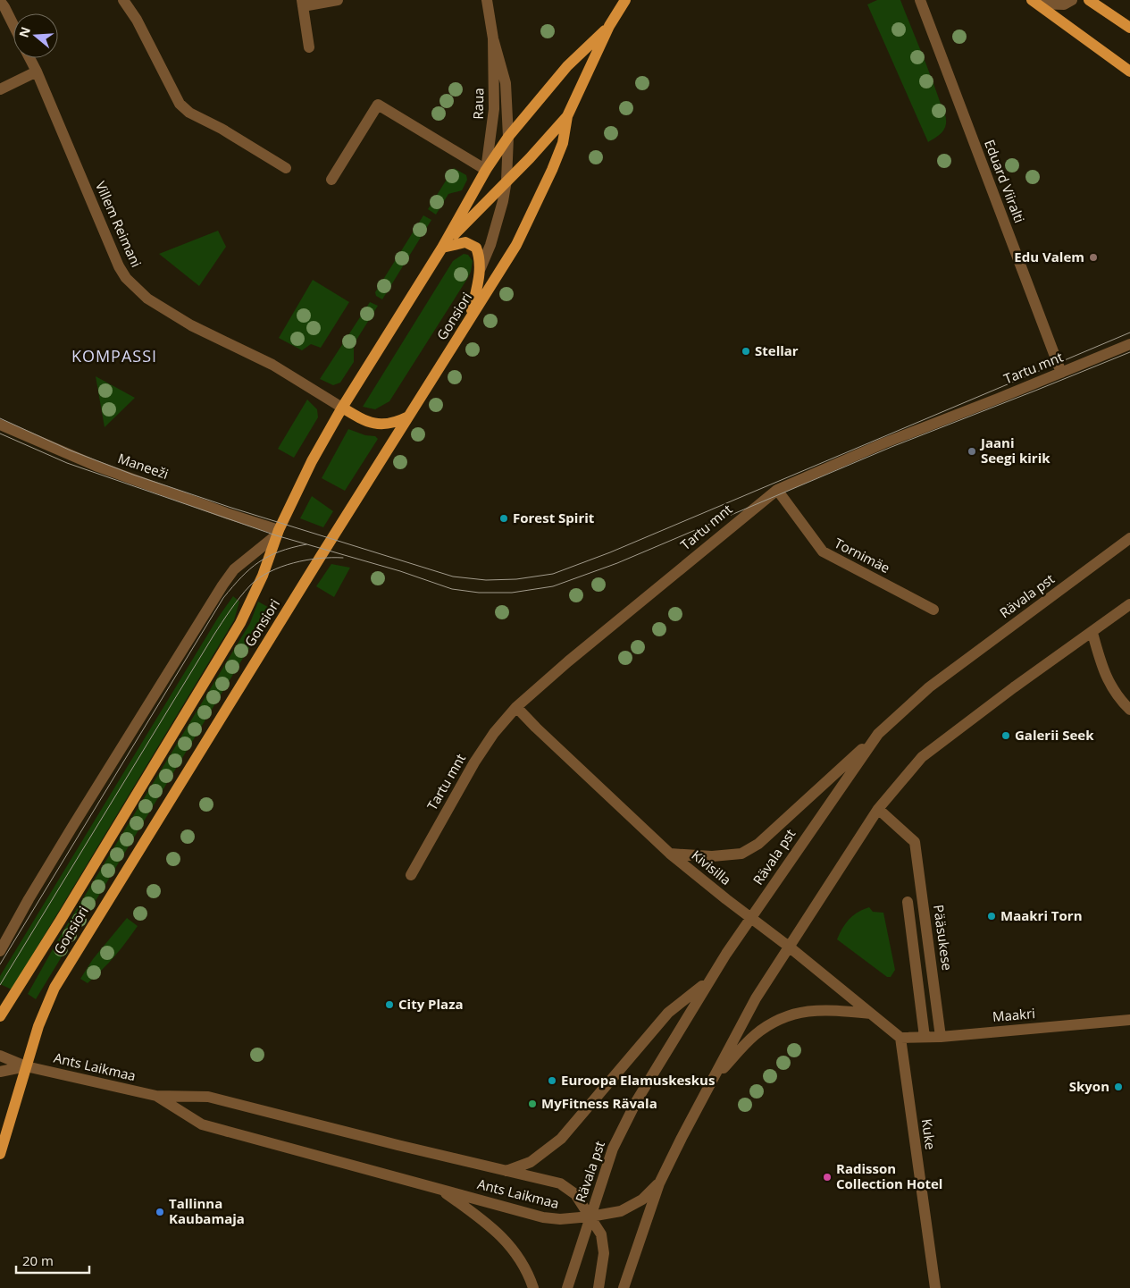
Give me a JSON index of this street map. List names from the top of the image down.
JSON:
{
  "streets": {
    "main road": ["Gonsiori"],
    "street": [
      "Raua",
      "Eduard Viiralti",
      "Villem Reimani",
      "Tartu mnt",
      "Maneeži",
      "Tornimäe",
      "Rävala pst",
      "Kivisilla",
      "Pääsukese",
      "Maakri",
      "Ants Laikmaa",
      "Kuke"
    ]
  },
  "crossings": [
    ["Raua", "Gonsiori"],
    ["Eduard Viiralti", "Tartu mnt"],
    ["Villem Reimani", "Gonsiori"],
    ["Gonsiori", "Maneeži"],
    ["Gonsiori", "Ants Laikmaa"],
    ["Tartu mnt", "Tornimäe"],
    ["Tartu mnt", "Kivisilla"],
    ["Rävala pst", "Kivisilla"],
    ["Rävala pst", "Ants Laikmaa"],
    ["Kivisilla", "Maakri"],
    ["Kivisilla", "Kuke"],
    ["Pääsukese", "Maakri"],
    ["Maakri", "Kuke"]
  ],
  "districts": ["KOMPASSI"],
  "places": [
    "Edu Valem",
    "Stellar",
    "Jaani Seegi kirik",
    "Forest Spirit",
    "Galerii Seek",
    "Maakri Torn",
    "City Plaza",
    "Euroopa Elamuskeskus",
    "Skyon",
    "MyFitness Rävala",
    "Radisson Collection Hotel",
    "Tallinna Kaubamaja"
  ],
  "scale_bar": "20 m",
  "north": "left"
}
